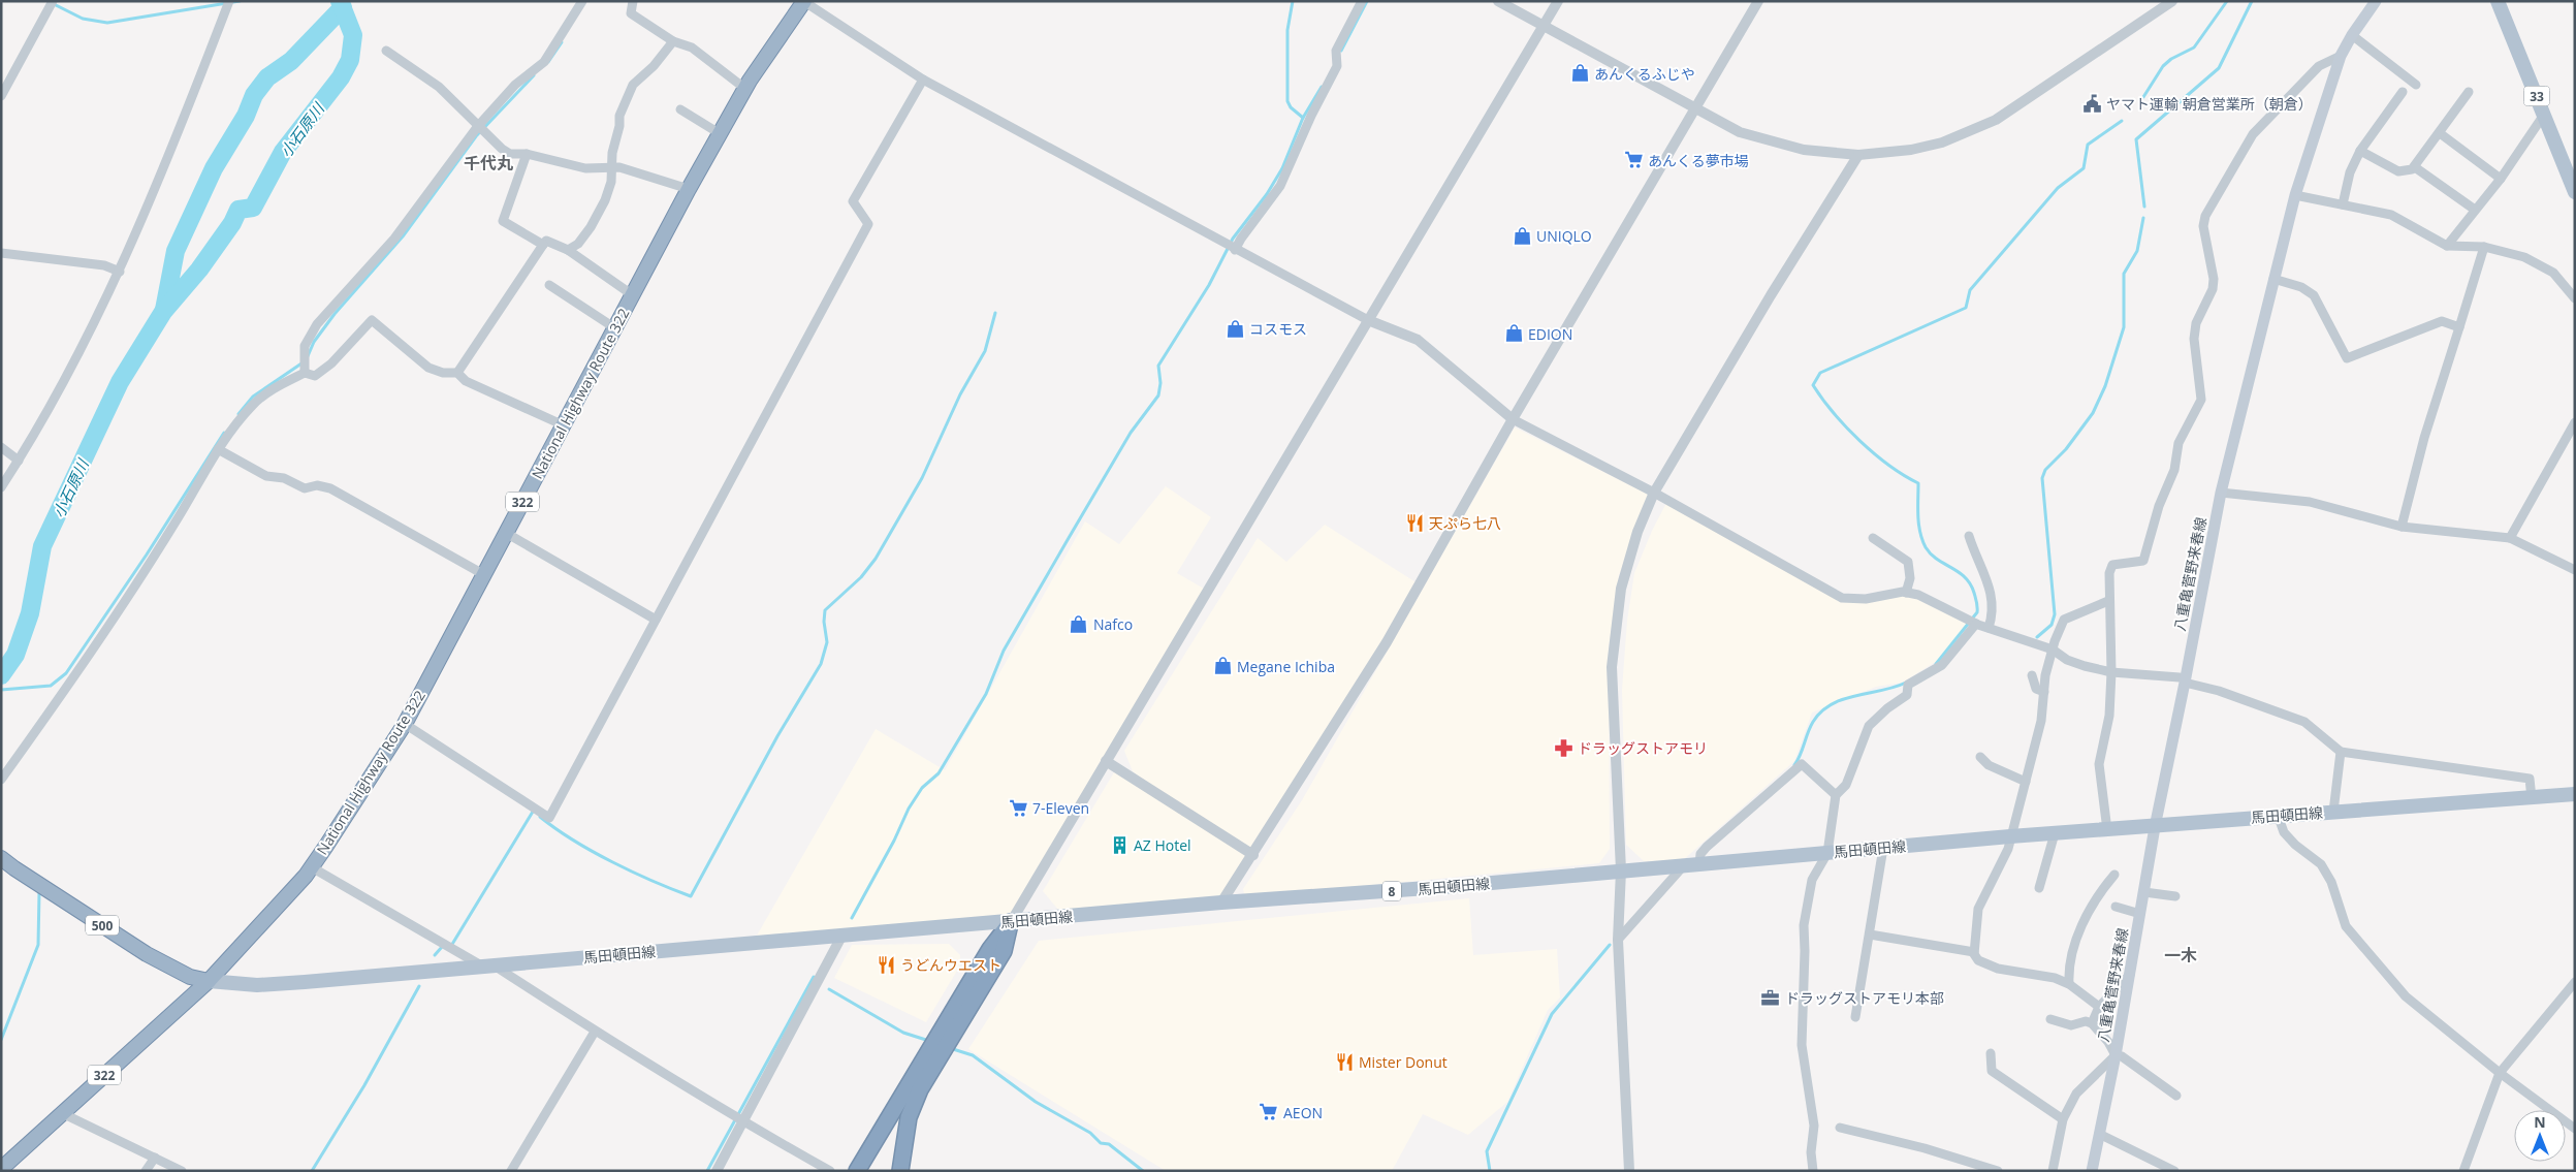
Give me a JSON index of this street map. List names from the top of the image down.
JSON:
{
  "streets": {
    "highway": ["National Highway Route 322", "322", "500"],
    "main road": [
      "33",
      "八重亀菅野来春線",
      "馬田頓田線",
      "8"
    ]
  },
  "crossings": [
    ["National Highway Route 322", "322"],
    ["National Highway Route 322", "馬田頓田線"],
    ["National Highway Route 322", "500"],
    ["322", "馬田頓田線"],
    ["322", "500"],
    ["八重亀菅野来春線", "馬田頓田線"],
    ["馬田頓田線", "500"]
  ],
  "districts": ["千代丸", "一木"],
  "water": ["小石原川"],
  "places": {
    "shop": [
      "あんくるふじや",
      "UNIQLO",
      "コスモス",
      "EDION",
      "Nafco",
      "Megane Ichiba"
    ],
    "public building": ["ヤマト運輸 朝倉営業所（朝倉）"],
    "supermarket": ["あんくる夢市場", "7-Eleven", "AEON"],
    "restaurant": ["天ぷら七八", "うどんウエスト", "Mister Donut"],
    "pharmacy": ["ドラッグストアモリ"],
    "building": ["AZ Hotel"],
    "office": ["ドラッグストアモリ本部"]
  },
  "north": "top"
}
